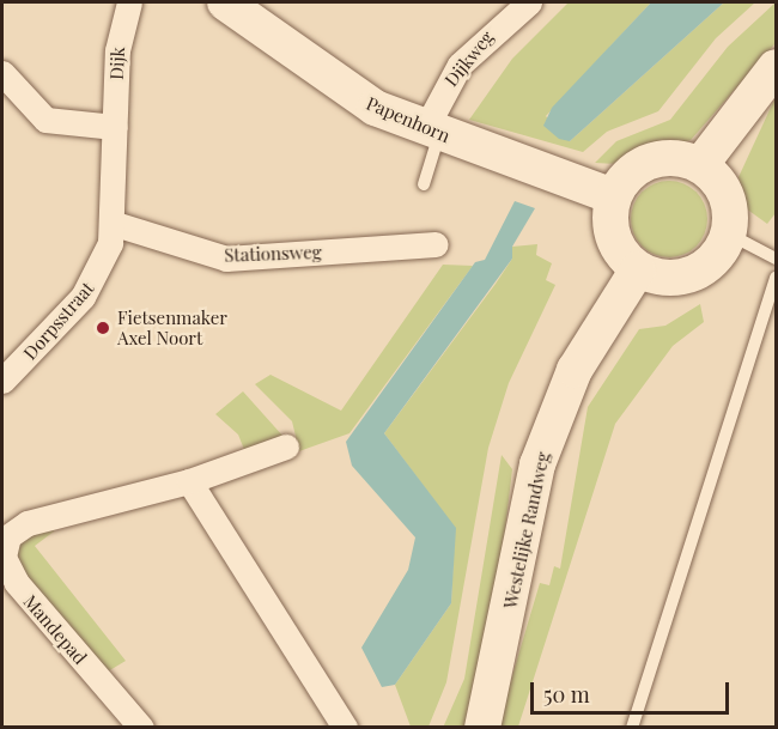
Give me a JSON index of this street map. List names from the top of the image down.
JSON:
{
  "streets": {
    "street": [
      "Dijkweg",
      "Dijk",
      "Papenhorn",
      "Stationsweg",
      "Dorpsstraat",
      "Westelijke Randweg",
      "Mandepad"
    ]
  },
  "crossings": [
    ["Dijkweg", "Papenhorn"],
    ["Dijk", "Dorpsstraat"],
    ["Papenhorn", "Westelijke Randweg"],
    ["Stationsweg", "Dorpsstraat"]
  ],
  "places": ["Fietsenmaker Axel Noort"],
  "scale_bar": "50 m"
}
